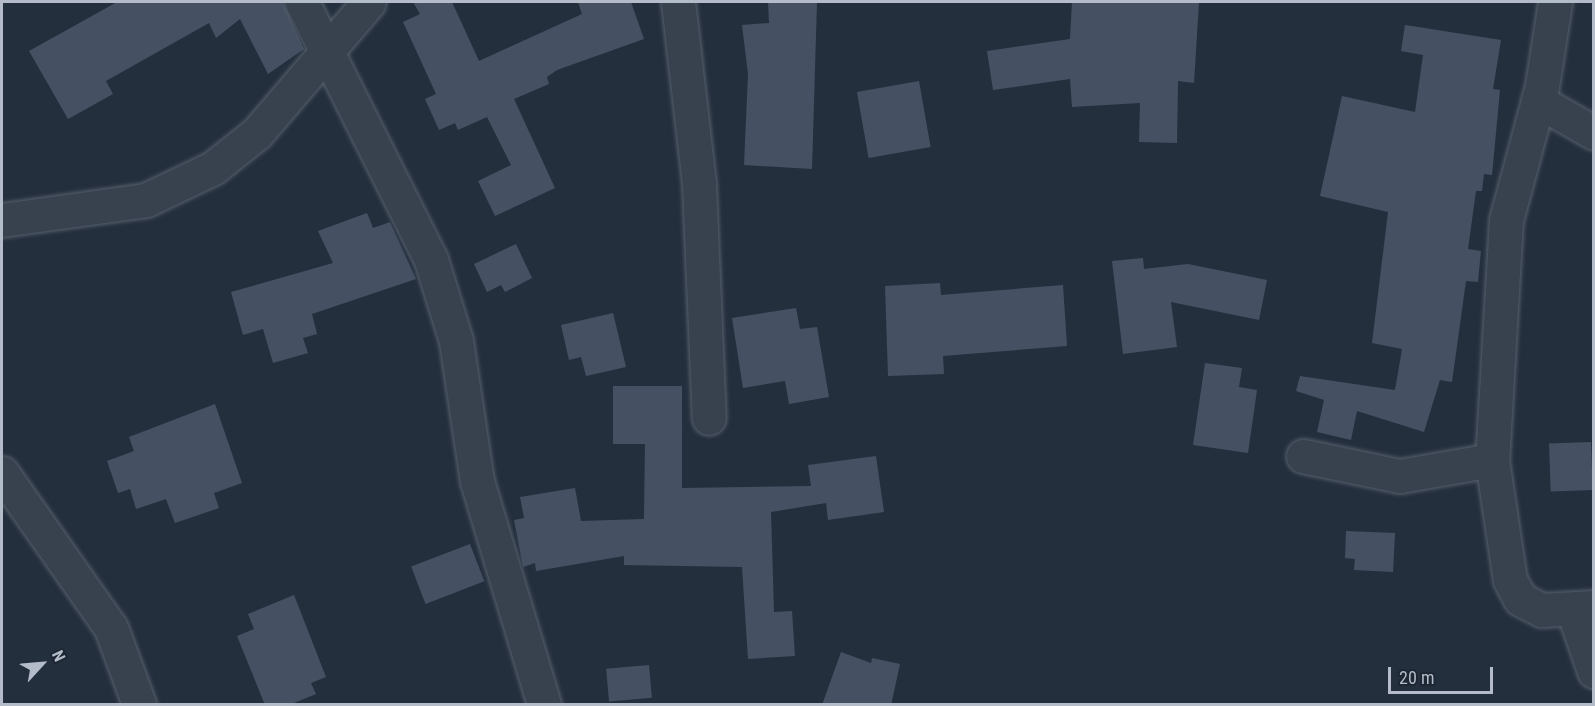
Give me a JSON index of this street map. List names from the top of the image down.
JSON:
{
  "scale_bar": "20 m",
  "north": "top right"
}
